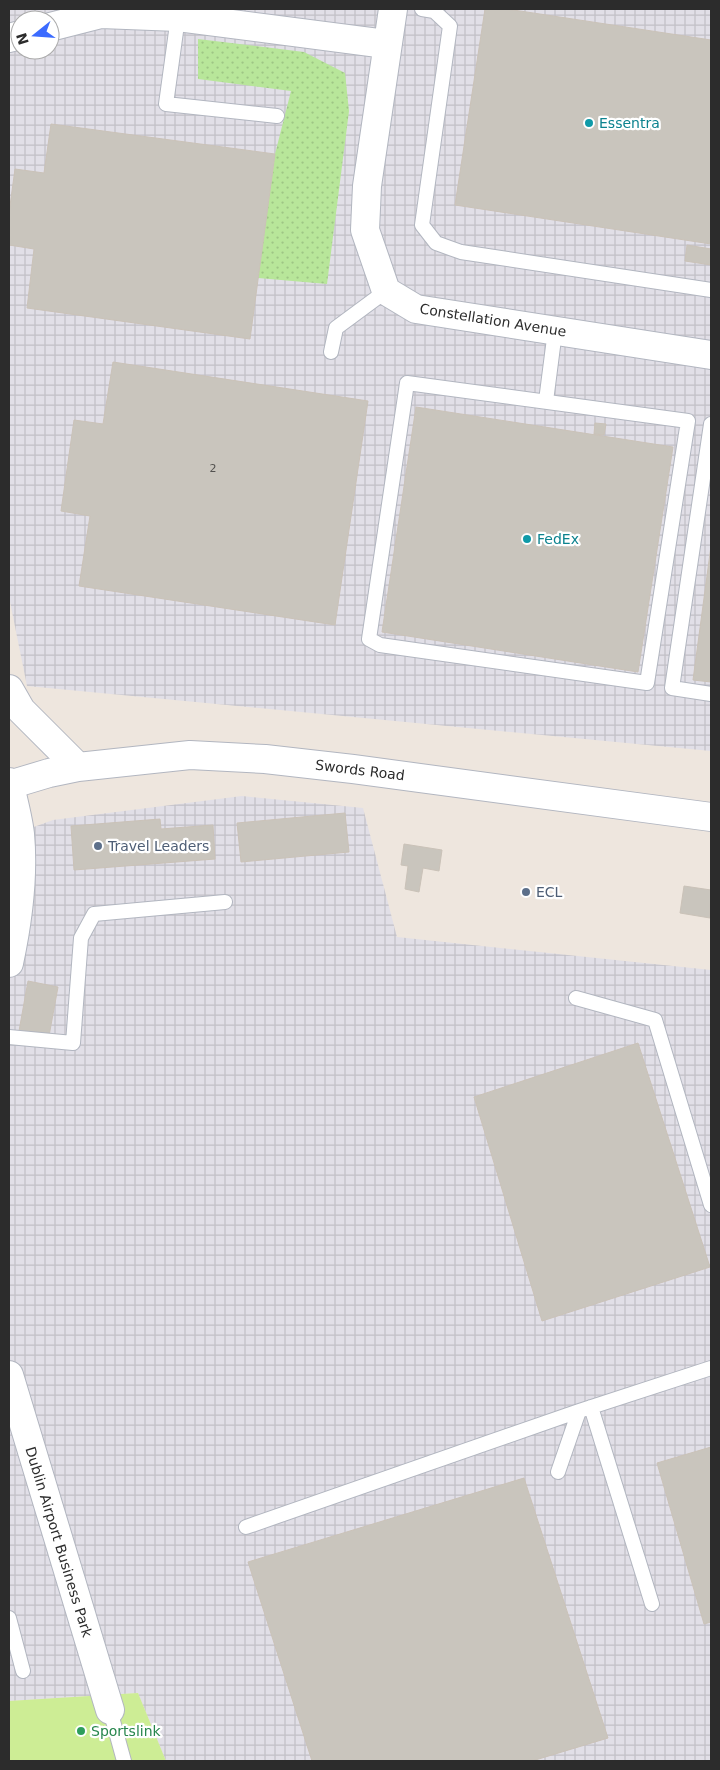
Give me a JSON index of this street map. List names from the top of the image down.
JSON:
{
  "streets": {
    "street": ["Constellation Avenue", "Swords Road", "Dublin Airport Business Park"]
  },
  "places": [
    "Essentra",
    "FedEx",
    "Travel Leaders",
    "ECL",
    "Sportslink"
  ],
  "house_numbers": ["2"],
  "north": "left"
}
